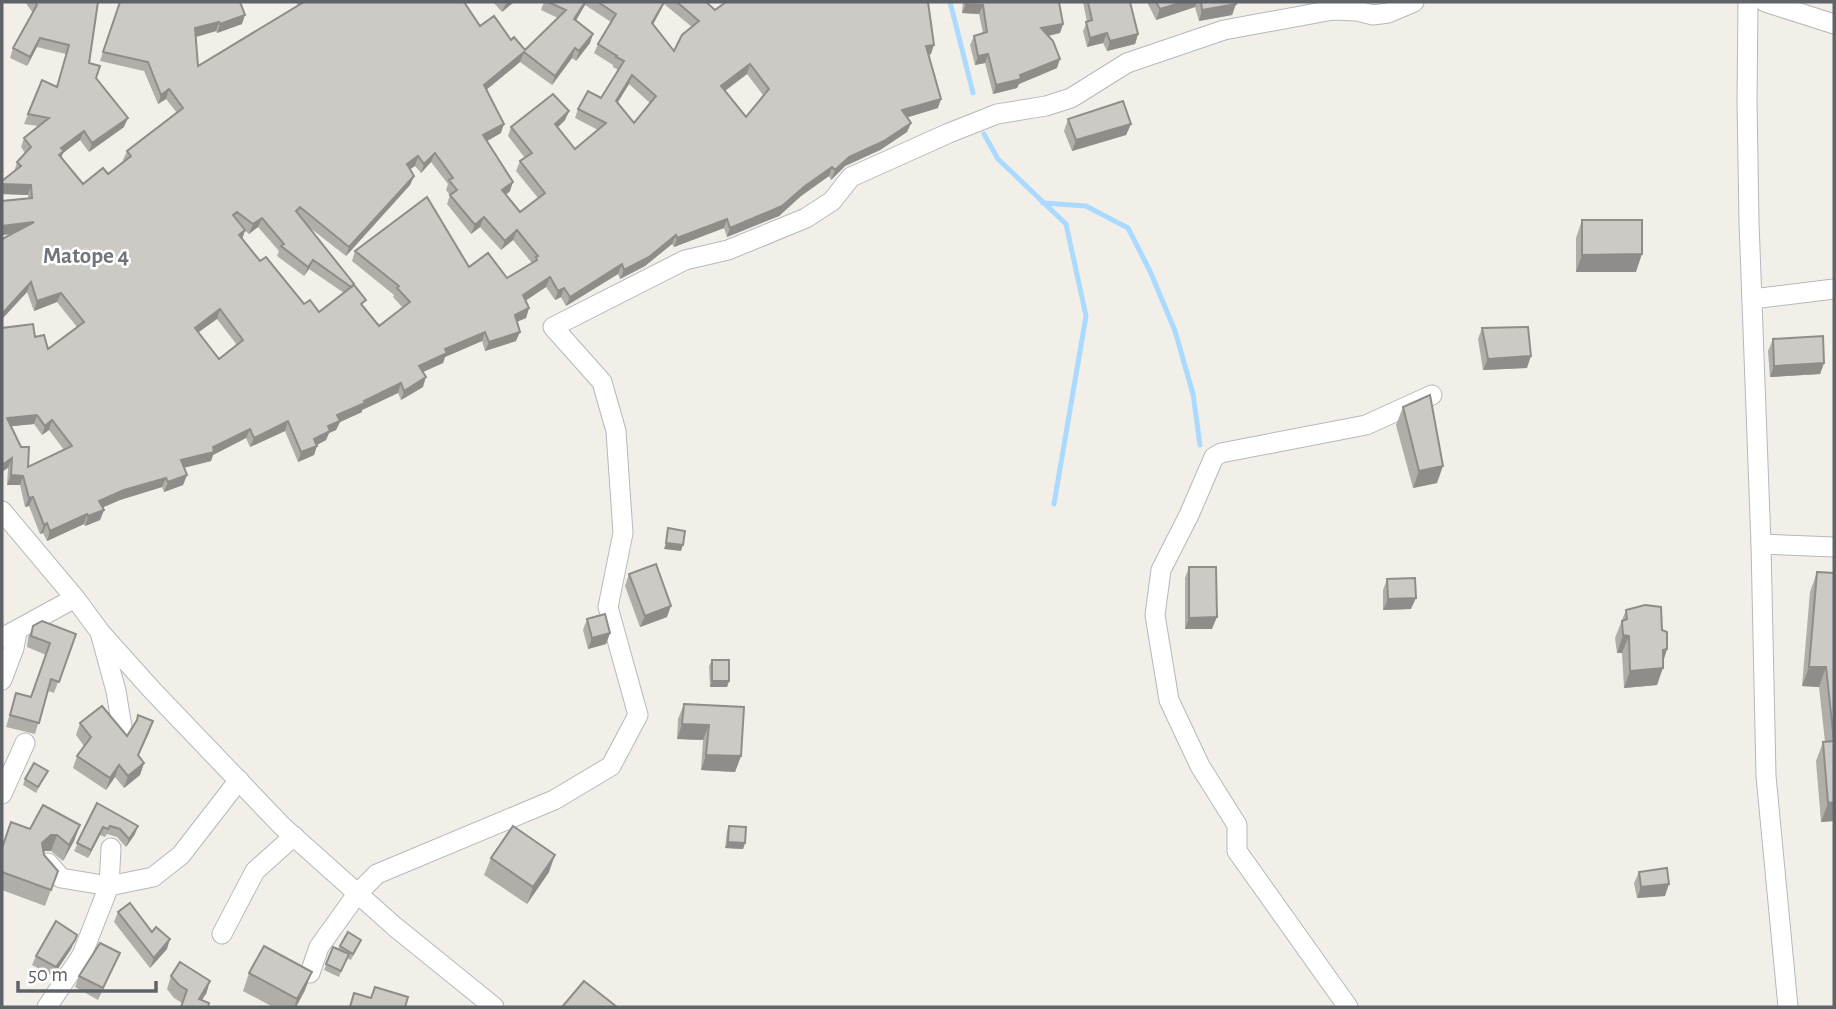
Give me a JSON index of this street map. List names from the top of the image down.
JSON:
{
  "districts": ["Matope 4"],
  "scale_bar": "50 m"
}
